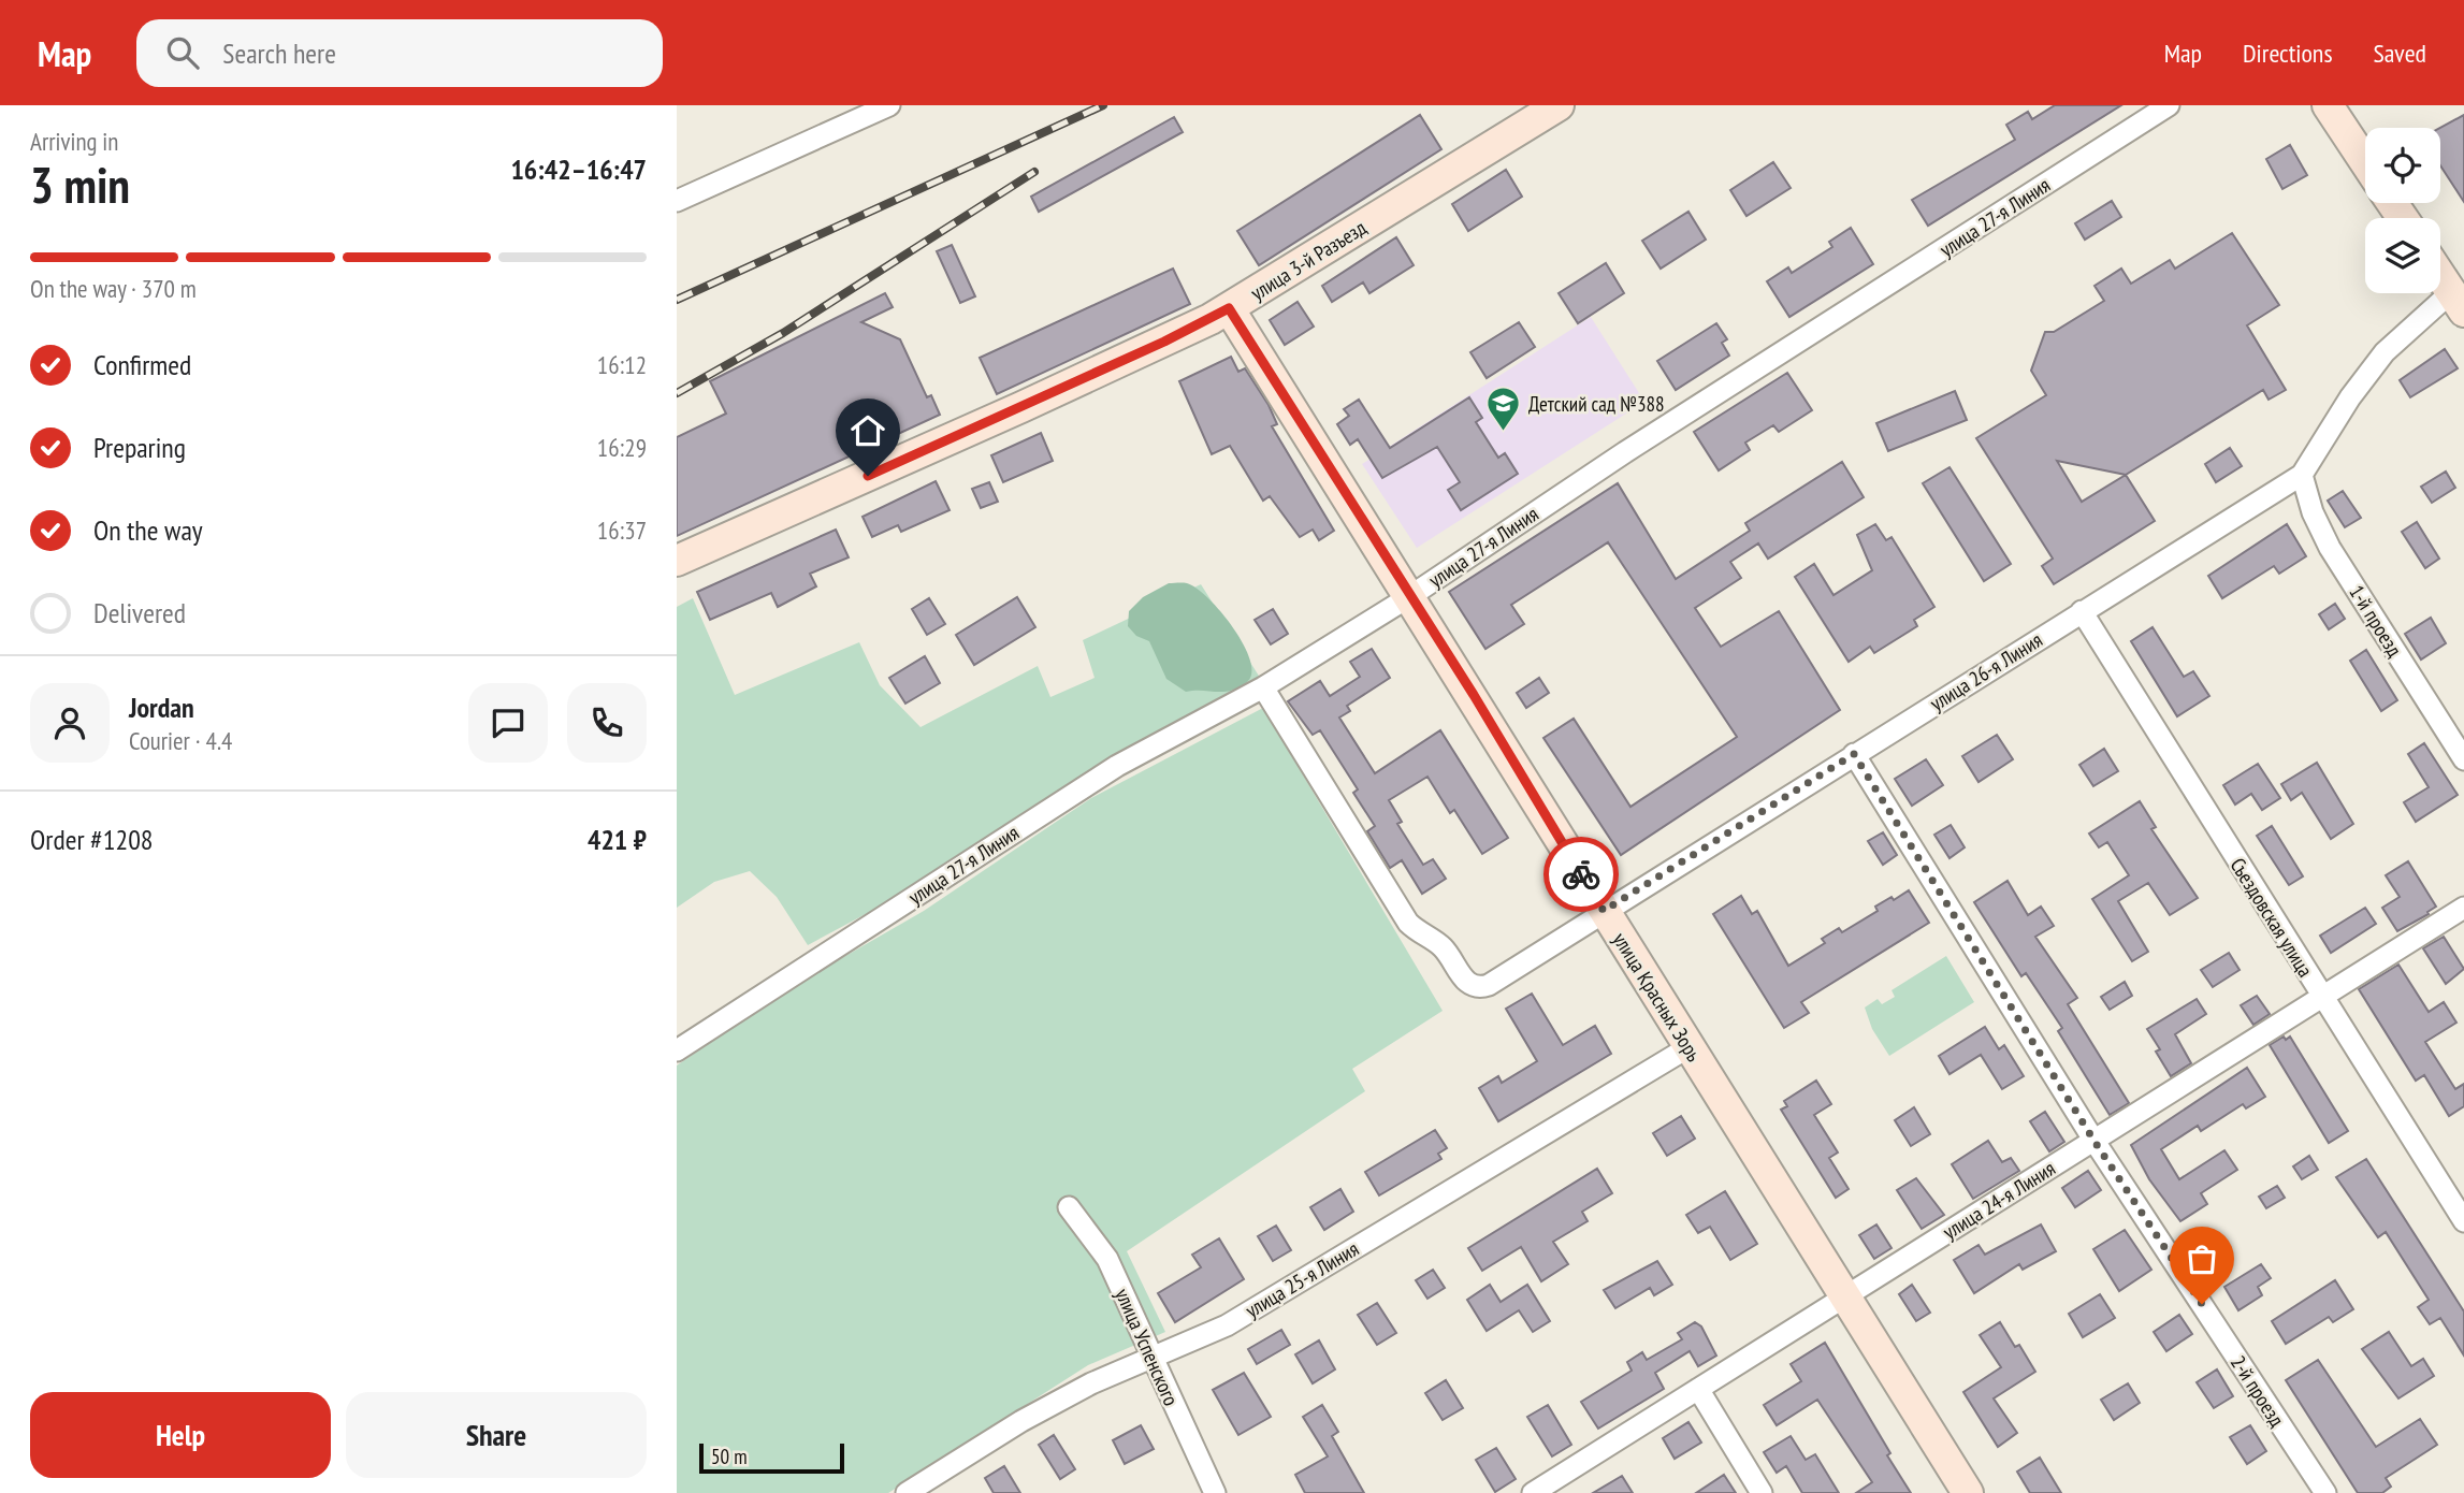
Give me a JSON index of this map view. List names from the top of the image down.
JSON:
{
  "streets": {
    "street": [
      "улица 27-я Линия",
      "улица 3-й Разъезд",
      "1-й проезд",
      "улица 26-я Линия",
      "Съездовская улица",
      "улица Красных Зорь",
      "улица 24-я Линия",
      "улица 25-я Линия",
      "улица Успенского",
      "2-й проезд"
    ]
  },
  "crossings": [
    ["улица 27-я Линия", "улица 26-я Линия"],
    ["улица 27-я Линия", "улица Красных Зорь"],
    ["улица 3-й Разъезд", "улица Красных Зорь"],
    ["1-й проезд", "улица 26-я Линия"],
    ["улица 26-я Линия", "Съездовская улица"],
    ["улица 26-я Линия", "улица Красных Зорь"],
    ["улица 26-я Линия", "2-й проезд"],
    ["Съездовская улица", "улица 24-я Линия"],
    ["улица Красных Зорь", "улица 24-я Линия"],
    ["улица Красных Зорь", "улица 25-я Линия"],
    ["улица 24-я Линия", "2-й проезд"],
    ["улица 25-я Линия", "улица Успенского"]
  ],
  "places": {
    "school or university": ["Детский сад №388"]
  },
  "scale_bar": "50 m",
  "page": {
    "header": "Map",
    "search": "Search here",
    "nav": ["Map", "Directions", "Saved"],
    "heading": ["3 min", "Arriving in", "16:42–16:47"],
    "panel": [
      "Jordan",
      "Courier · 4.4",
      "Order #1208",
      "421 ₽"
    ],
    "bar": "On the way · 370 m",
    "list": [
      ["Confirmed", "16:12"],
      ["Preparing", "16:29"],
      ["On the way", "16:37"],
      "Delivered"
    ],
    "buttons": ["Help", "Share"],
    "scale": "50 m"
  }
}
